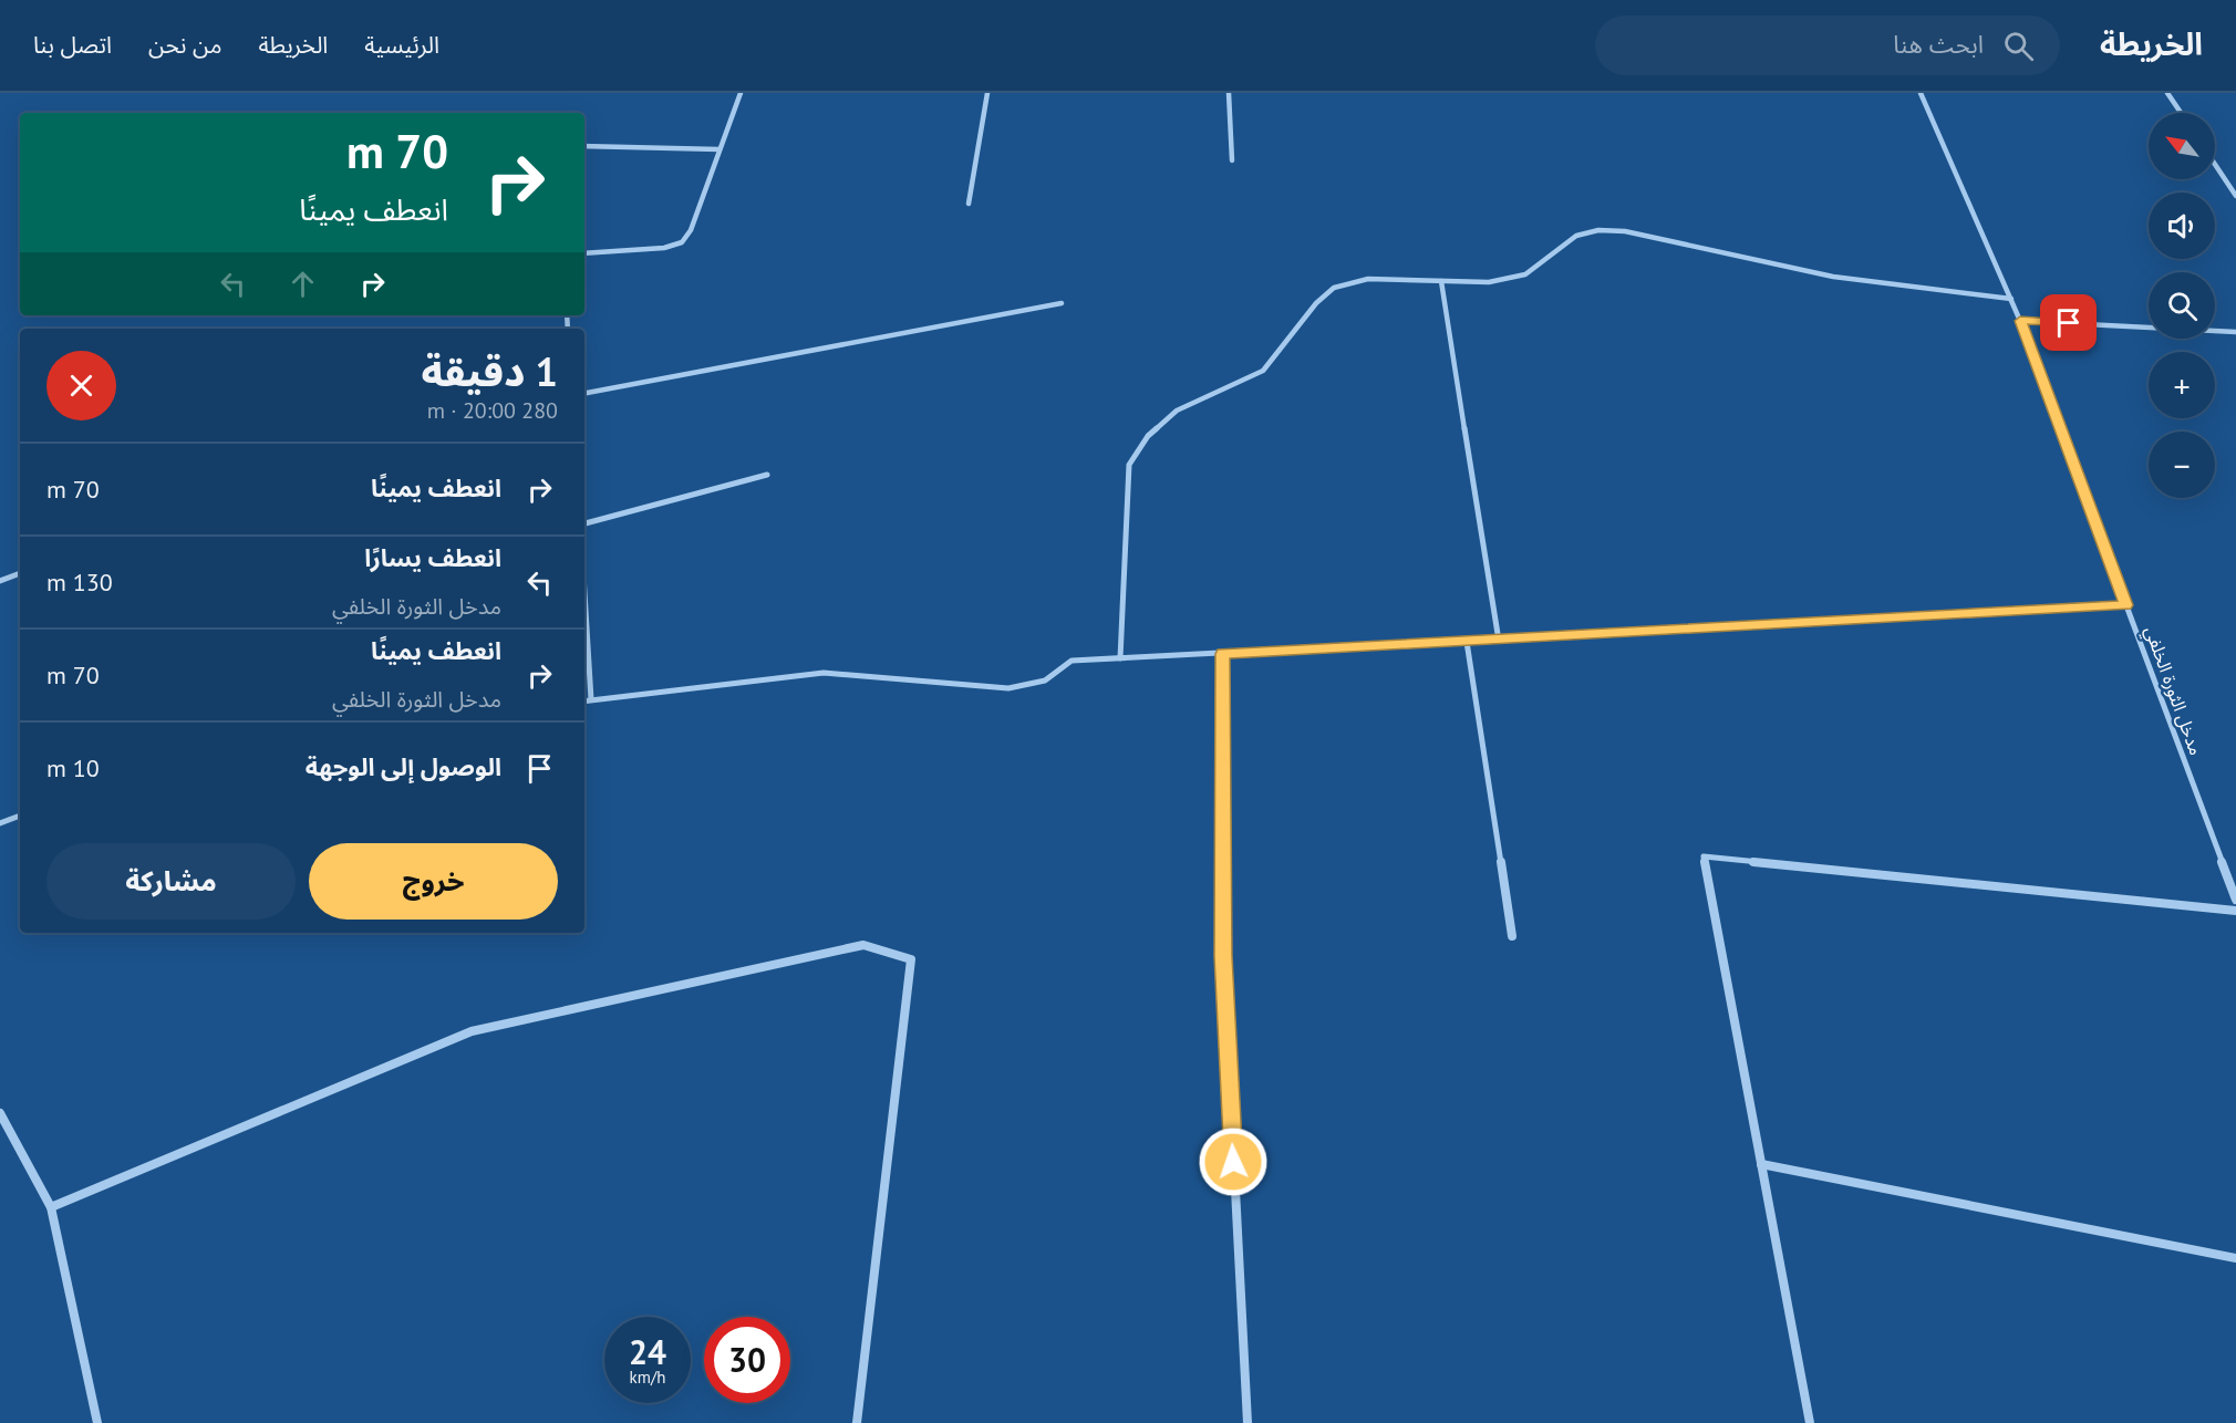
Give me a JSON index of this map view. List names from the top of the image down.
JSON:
{
  "streets": {
    "street": ["مدخل الثورة الخلفي"]
  },
  "north": "top left",
  "page": {
    "header": "الخريطة",
    "search": "ابحث هنا",
    "nav": [
      "الرئيسية",
      "الخريطة",
      "من نحن",
      "اتصل بنا"
    ],
    "map_buttons": ["+", "−"],
    "turn": ["70 m", "انعطف يمينًا"],
    "heading": ["1 دقيقة", "280 m · 20:00"],
    "list": [
      {
        "name": "انعطف يمينًا",
        "value": "70 m"
      },
      {
        "name": "انعطف يسارًا",
        "note": "مدخل الثورة الخلفي",
        "value": "130 m"
      },
      {
        "name": "انعطف يمينًا",
        "note": "مدخل الثورة الخلفي",
        "value": "70 m"
      },
      {
        "name": "الوصول إلى الوجهة",
        "value": "10 m"
      }
    ],
    "buttons": ["خروج", "مشاركة"],
    "speed": "24 km/h",
    "limit": "30"
  }
}
